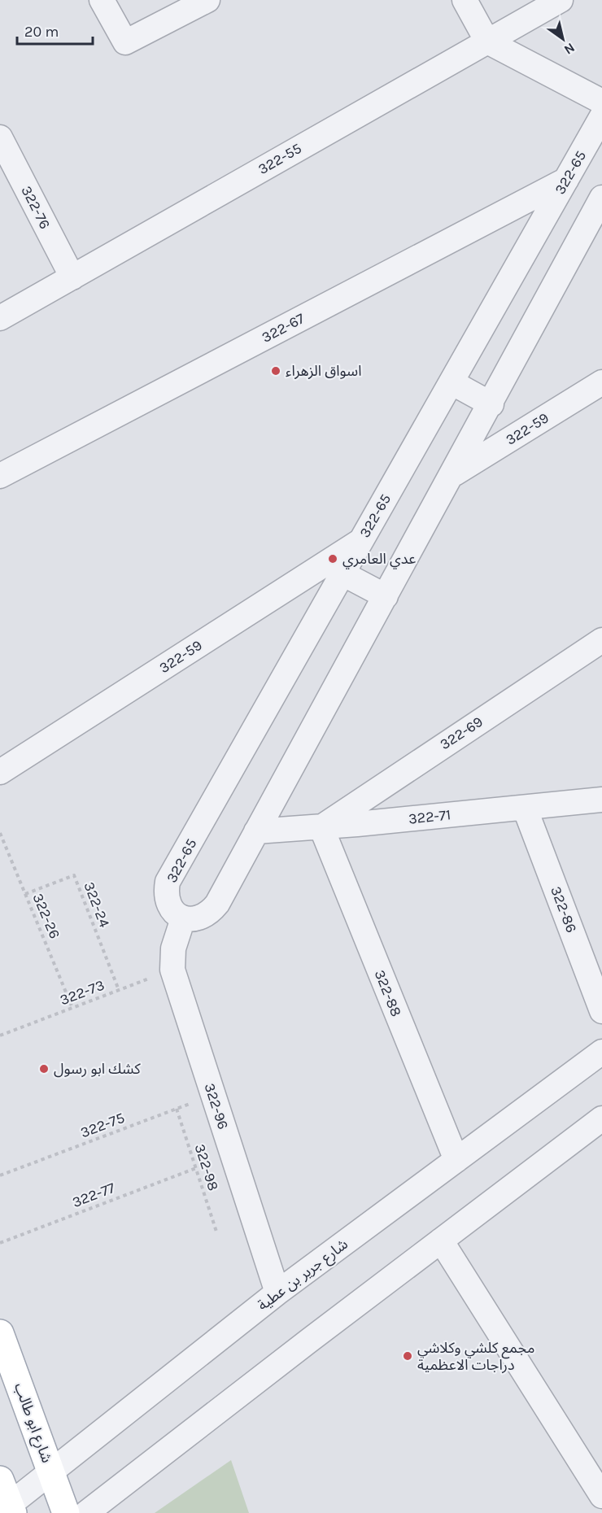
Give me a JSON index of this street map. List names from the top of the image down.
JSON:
{
  "streets": {
    "main road": ["شارع ابو طالب"],
    "street": [
      "322-55",
      "322-65",
      "322-76",
      "322-67",
      "322-59",
      "322-69",
      "322-71",
      "322-86",
      "322-88",
      "322-96",
      "شارع جرير بن عطية"
    ],
    "path": [
      "322-24",
      "322-26",
      "322-73",
      "322-75",
      "322-98",
      "322-77"
    ]
  },
  "crossings": [
    ["322-55", "322-76"],
    ["322-65", "322-67"],
    ["322-65", "322-59"],
    ["322-65", "322-96"],
    ["322-69", "322-71"],
    ["322-69", "322-88"],
    ["322-71", "322-86"],
    ["322-71", "322-88"],
    ["322-24", "322-26"],
    ["322-24", "322-73"],
    ["322-26", "322-73"],
    ["322-73", "322-96"],
    ["322-88", "شارع جرير بن عطية"],
    ["322-96", "322-75"],
    ["322-96", "شارع جرير بن عطية"],
    ["322-75", "322-98"],
    ["322-98", "322-77"],
    ["شارع جرير بن عطية", "شارع ابو طالب"]
  ],
  "places": [
    "اسواق الزهراء",
    "عدي العامري",
    "كشك ابو رسول",
    "مجمع كلشي وكلاشي دراجات الاعظمية"
  ],
  "scale_bar": "20 m",
  "north": "bottom right"
}
